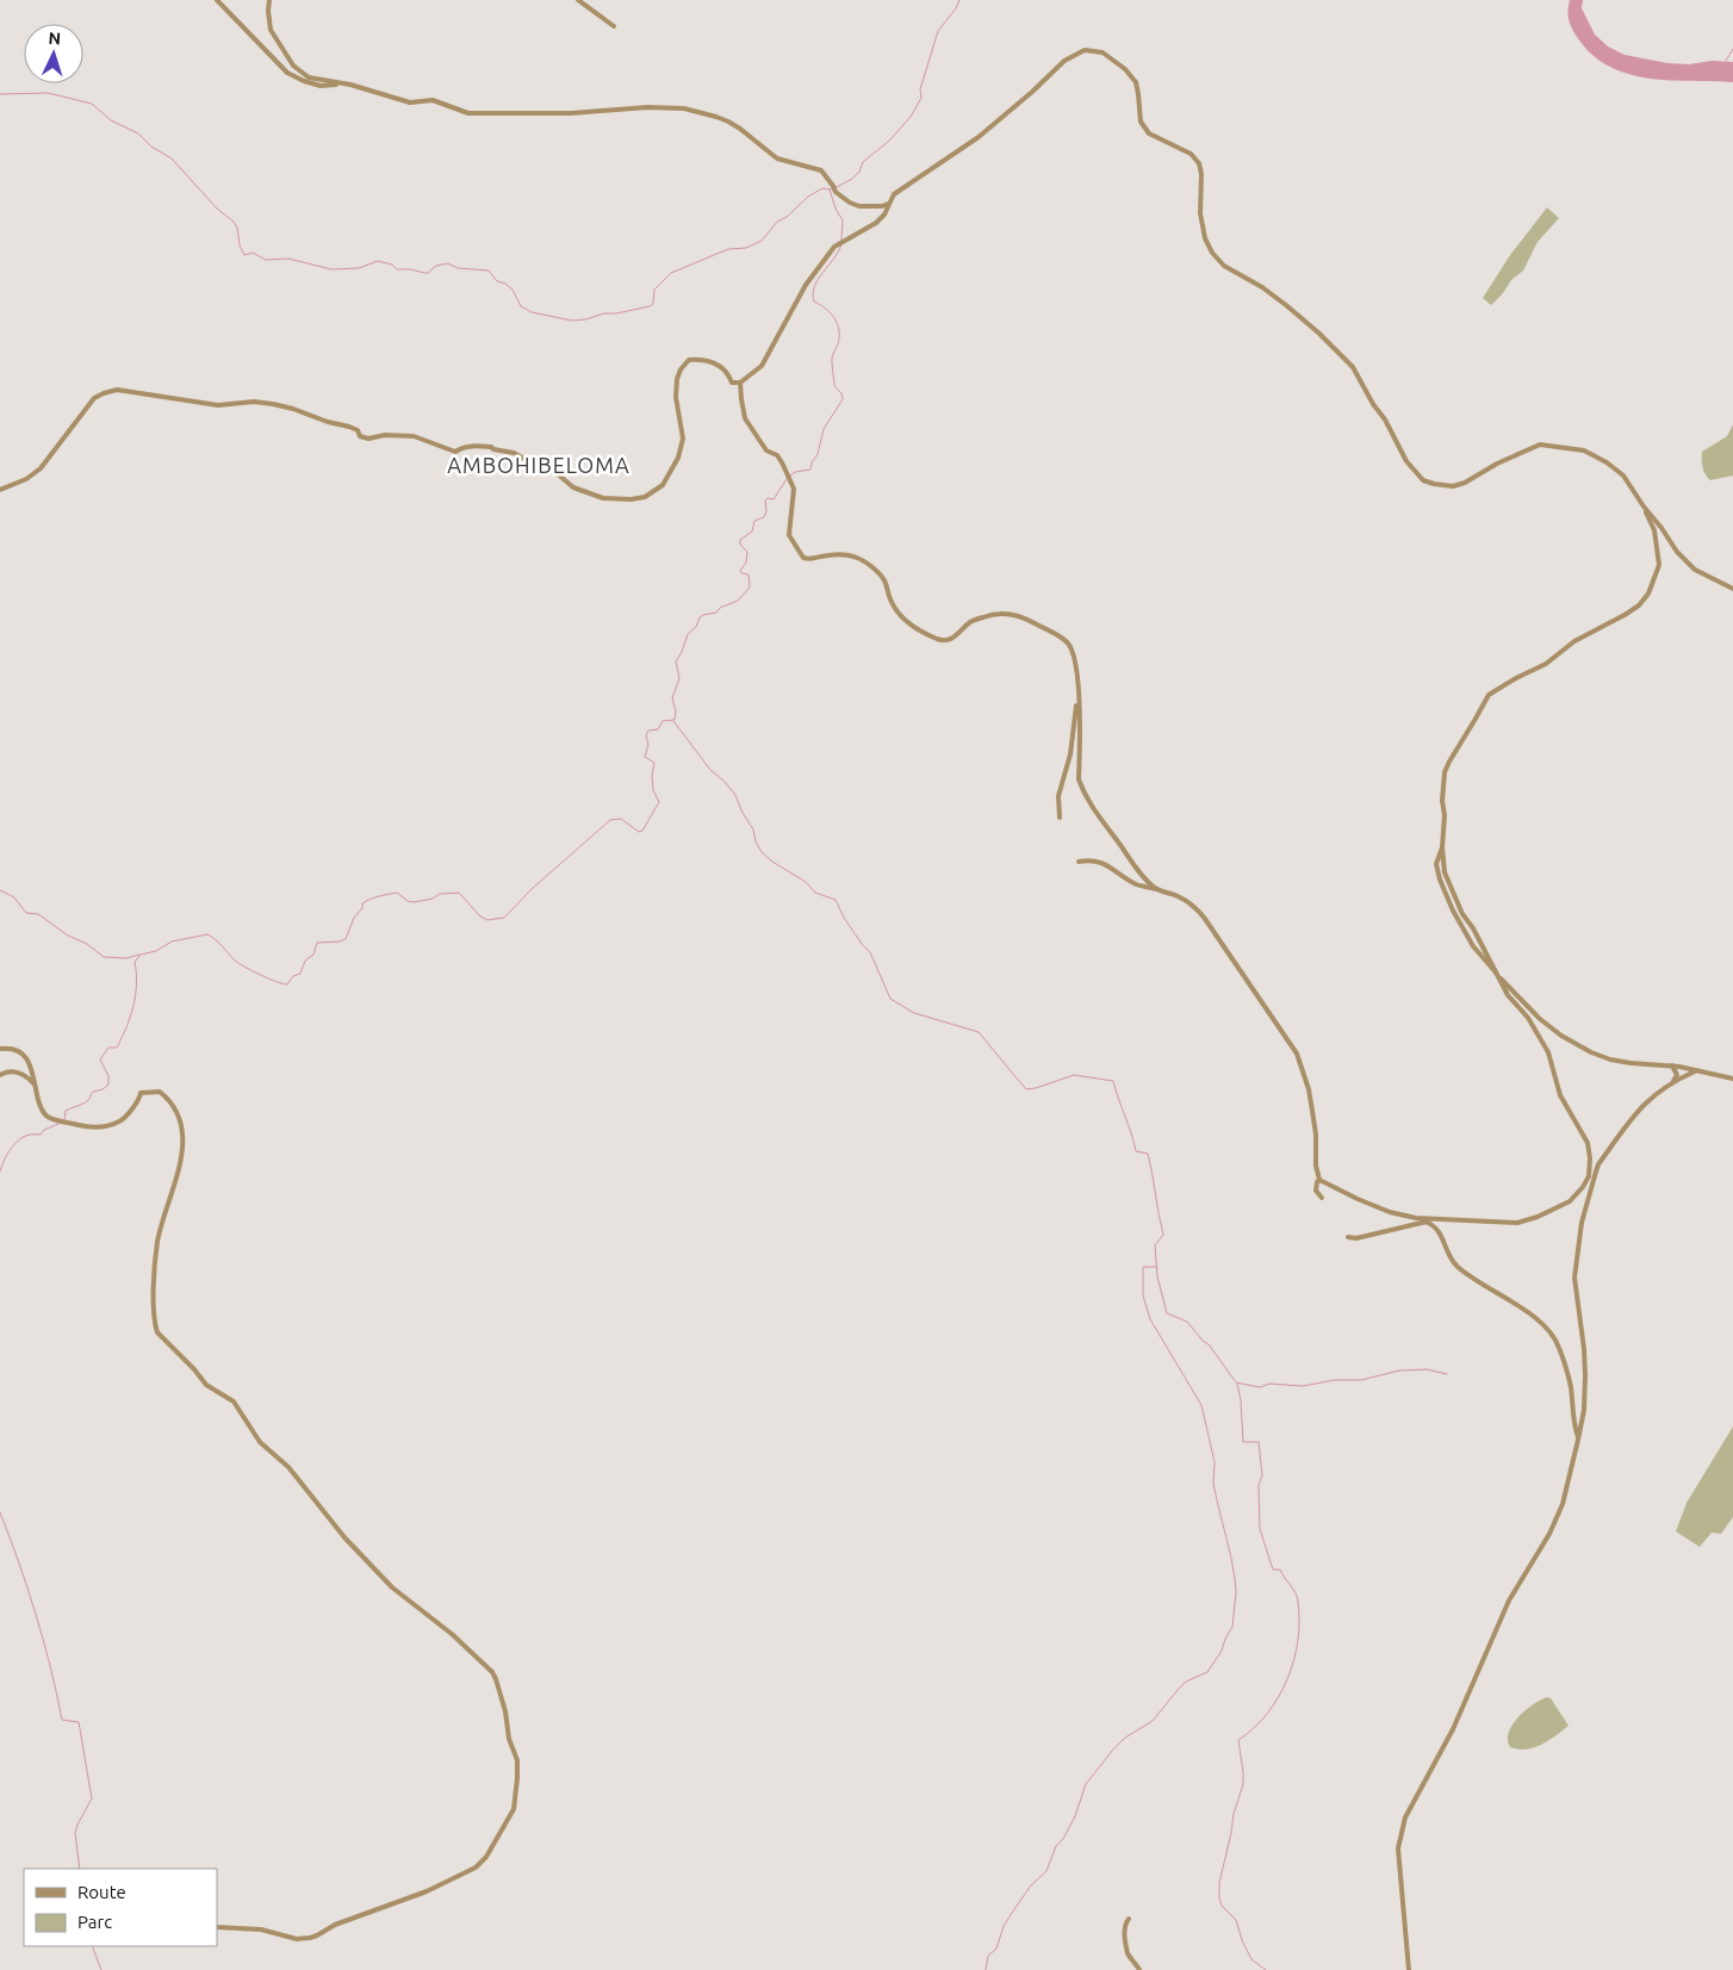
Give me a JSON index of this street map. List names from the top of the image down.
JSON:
{
  "districts": ["AMBOHIBELOMA"],
  "legend": ["Route", "Parc"],
  "north": "top"
}
